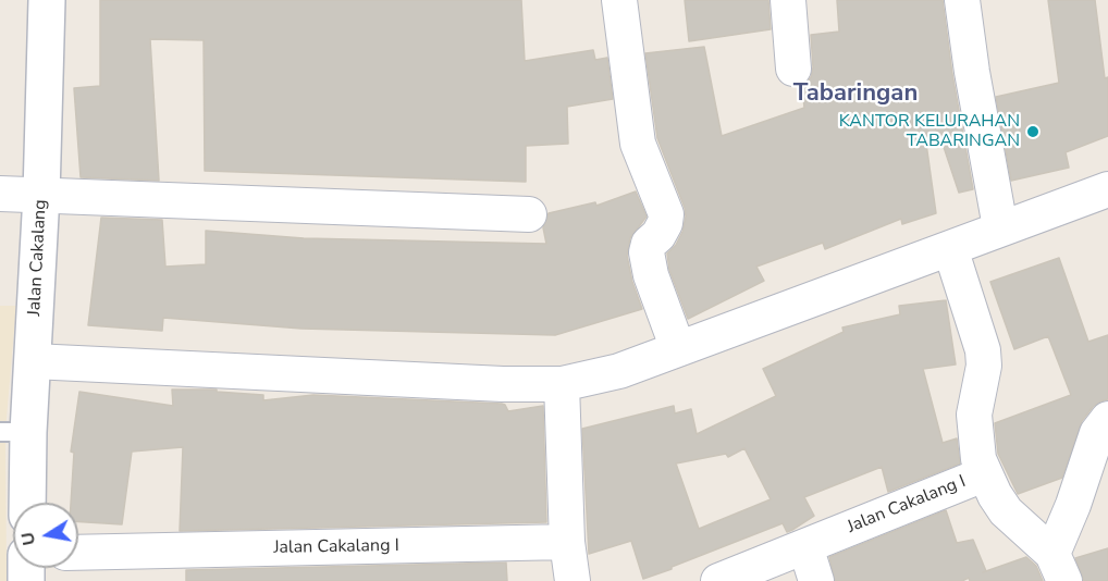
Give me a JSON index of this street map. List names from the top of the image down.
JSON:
{
  "streets": {
    "main road": ["Jalan Cakalang"],
    "street": ["Jalan Cakalang I"]
  },
  "districts": ["Tabaringan"],
  "places": ["KANTOR KELURAHAN TABARINGAN"],
  "north": "left"
}
